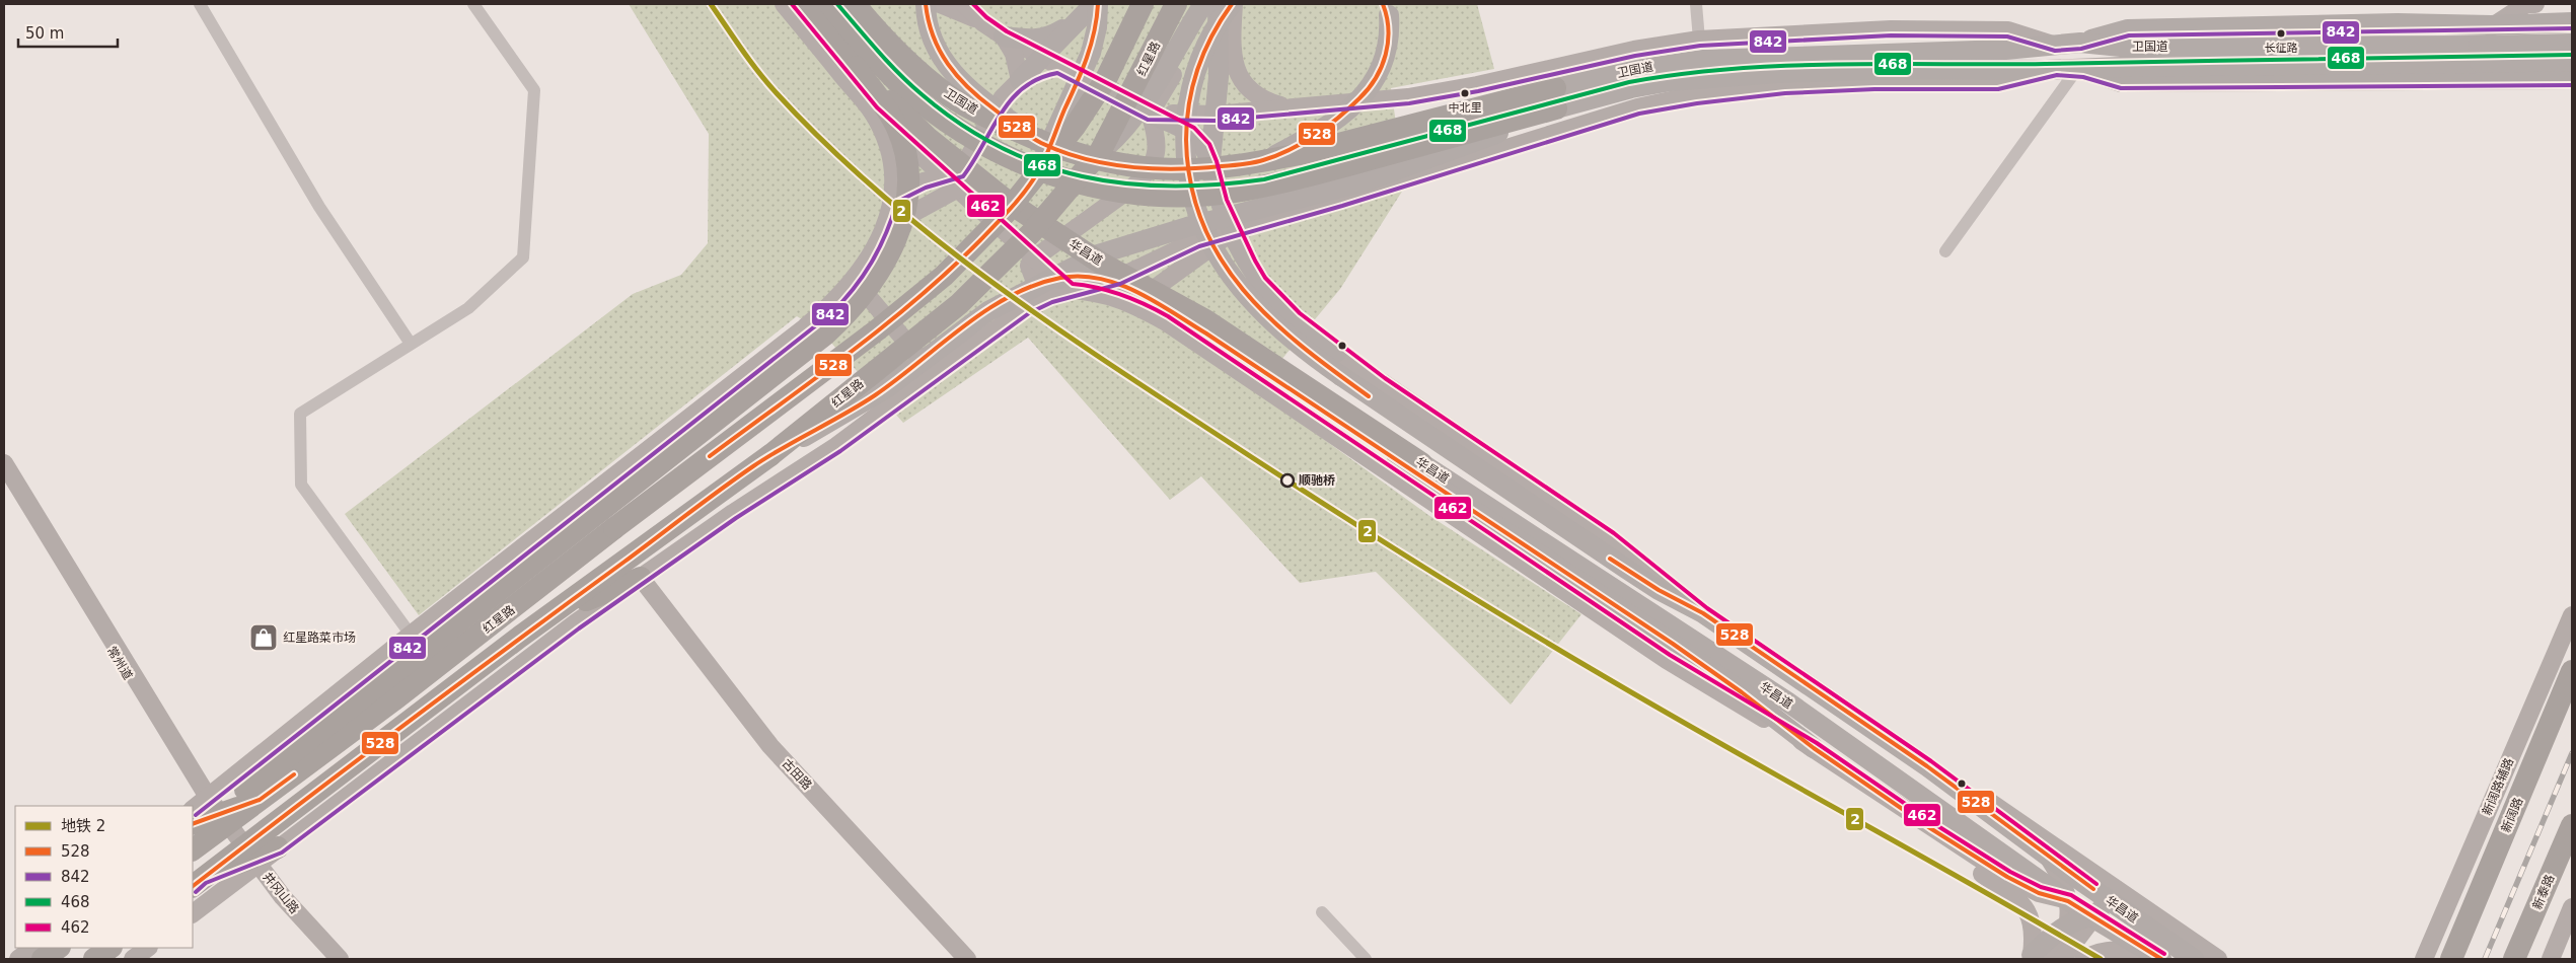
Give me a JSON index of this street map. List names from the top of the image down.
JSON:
{
  "streets": {
    "highway": [
      "卫国道",
      "红星路",
      "华昌道",
      "新阔路",
      "新泰路"
    ],
    "street": [
      "常州道",
      "古田路",
      "新阔路辅路",
      "井冈山路"
    ]
  },
  "crossings": [
    ["红星路", "常州道"],
    ["红星路", "井冈山路"],
    ["常州道", "井冈山路"]
  ],
  "places": {
    "other": ["长征路", "中北里", "顺驰桥"],
    "shop": ["红星路菜市场"]
  },
  "lines": [
    "metro line 2",
    "transit line 528",
    "transit line 468",
    "transit line 462",
    "transit line 842"
  ],
  "legend": [
    "地铁 2",
    "528",
    "842",
    "468",
    "462"
  ],
  "scale_bar": "50 m"
}
